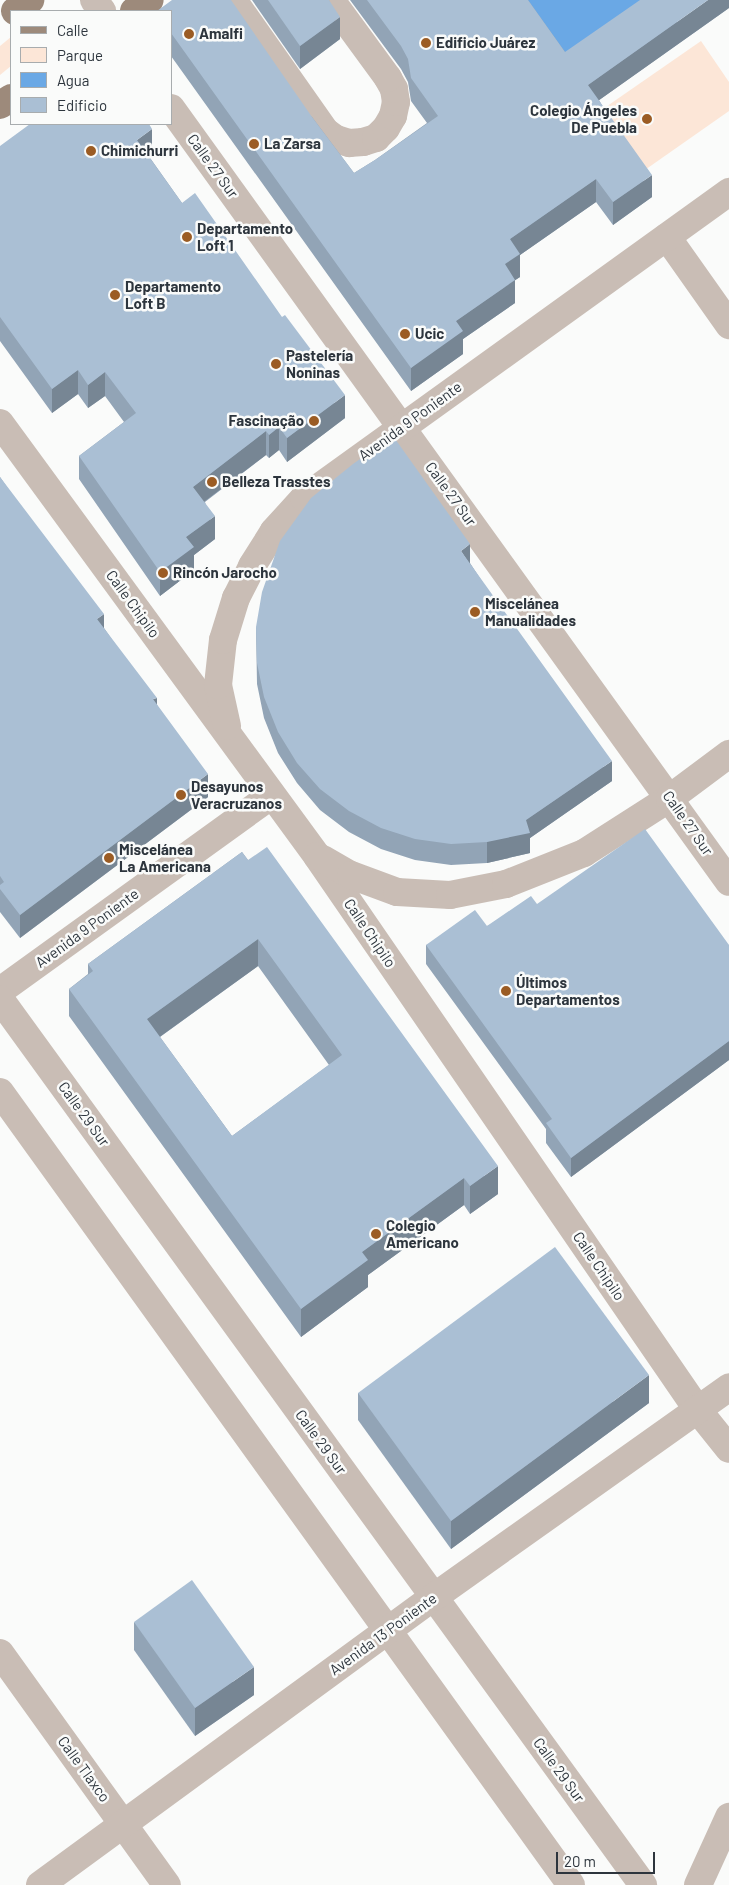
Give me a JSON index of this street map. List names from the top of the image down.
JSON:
{
  "streets": {
    "street": [
      "Calle 27 Sur",
      "Avenida 9 Poniente",
      "Calle Chipilo",
      "Calle 29 Sur",
      "Avenida 13 Poniente",
      "Calle Tlaxco"
    ]
  },
  "crossings": [
    ["Calle 27 Sur", "Avenida 9 Poniente"],
    ["Avenida 9 Poniente", "Calle Chipilo"],
    ["Calle Chipilo", "Avenida 13 Poniente"],
    ["Calle 29 Sur", "Avenida 13 Poniente"],
    ["Avenida 13 Poniente", "Calle Tlaxco"]
  ],
  "places": [
    "Amalfi",
    "Edificio Juárez",
    "Colegio Ángeles De Puebla",
    "La Zarsa",
    "Chimichurri",
    "Departamento Loft 1",
    "Departamento Loft B",
    "Ucic",
    "Pastelería Noninas",
    "Fascinação",
    "Belleza Trasstes",
    "Rincón Jarocho",
    "Miscelánea Manualidades",
    "Desayunos Veracruzanos",
    "Miscelánea La Americana",
    "Últimos Departamentos",
    "Colegio Americano"
  ],
  "legend": [
    "Calle",
    "Parque",
    "Agua",
    "Edificio"
  ],
  "scale_bar": "20 m"
}
